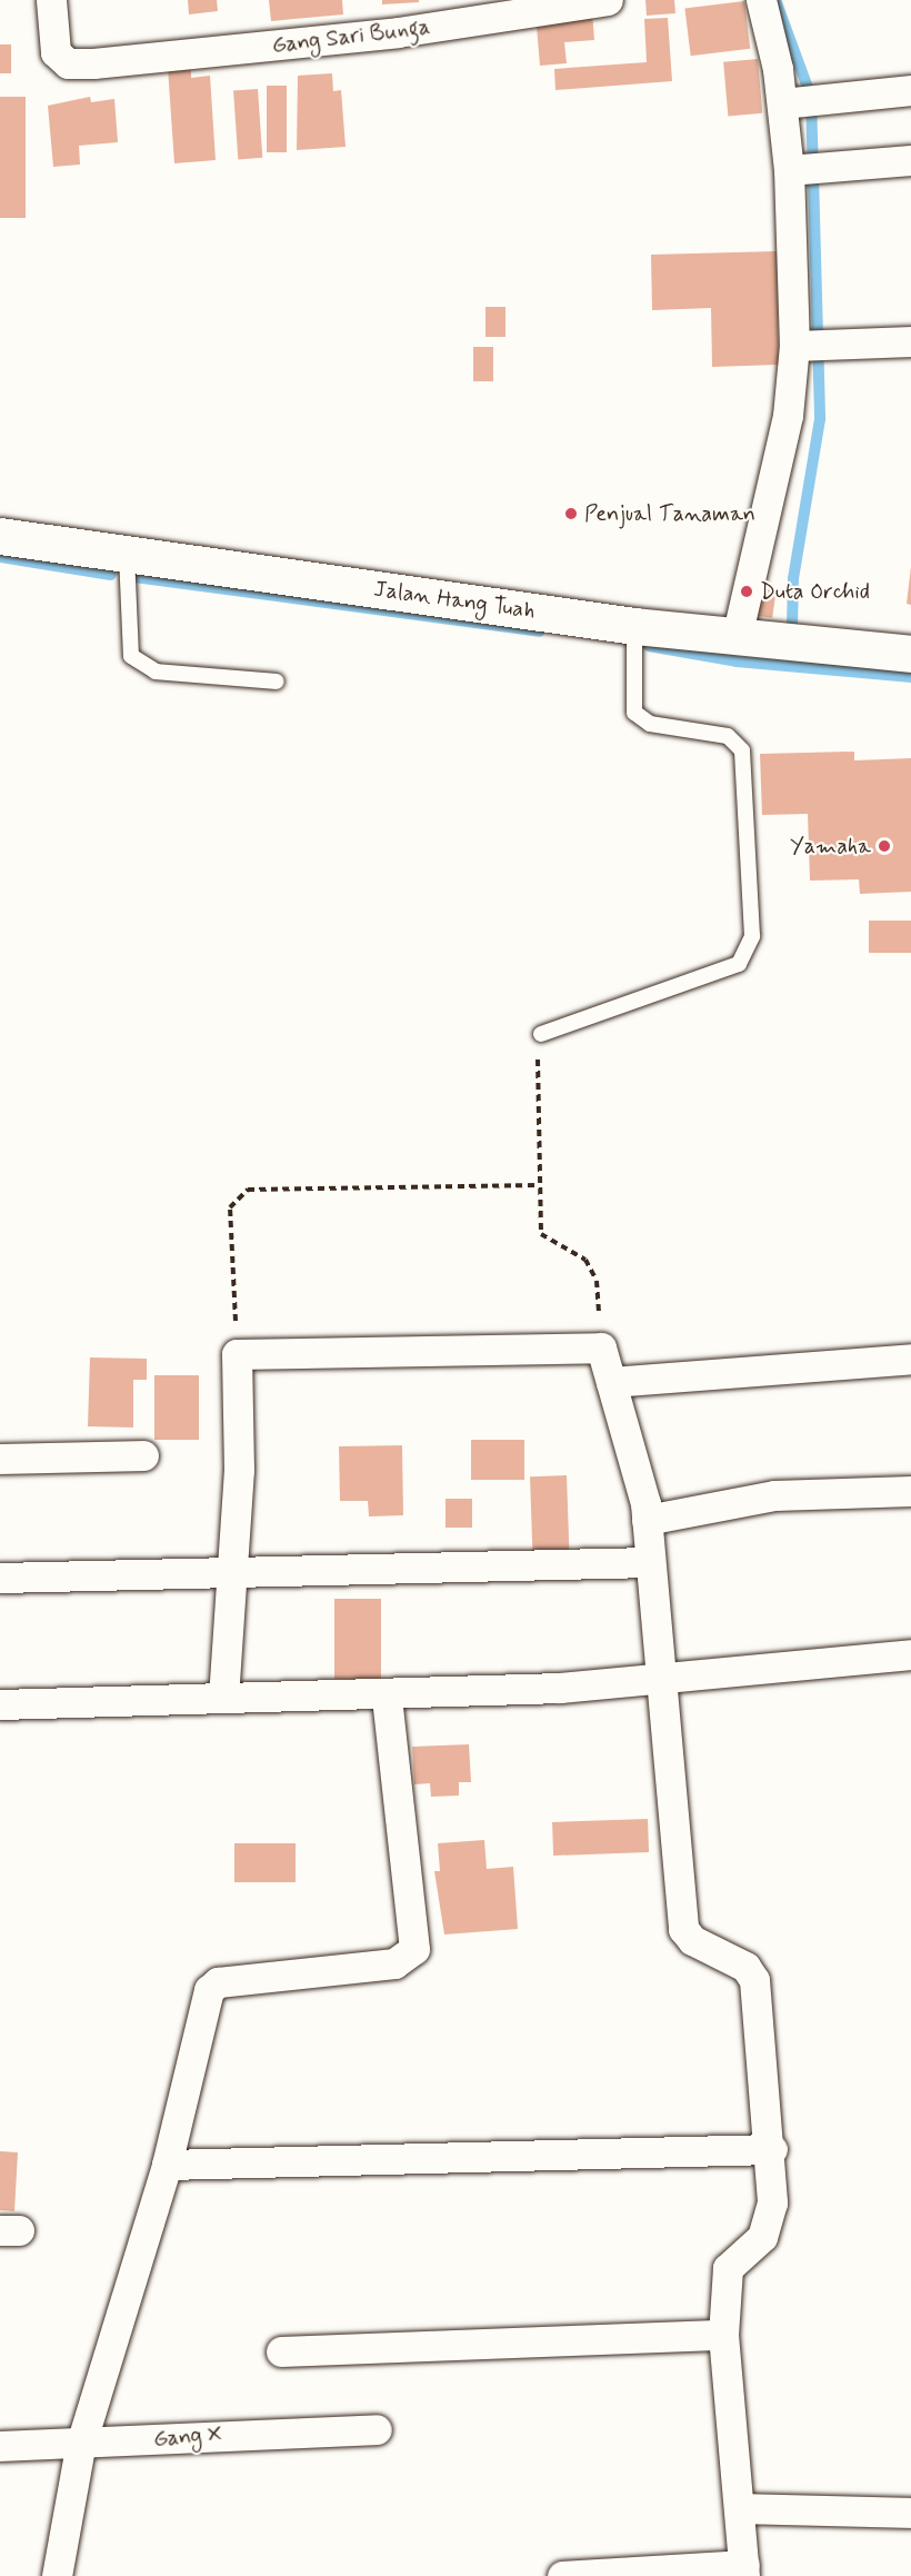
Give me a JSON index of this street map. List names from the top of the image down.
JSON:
{
  "streets": {
    "main road": ["Jalan Hang Tuah"],
    "street": ["Gang Sari Bunga", "Gang X"]
  },
  "places": ["Penjual Tanaman", "Duta Orchid", "Yamaha"]
}
